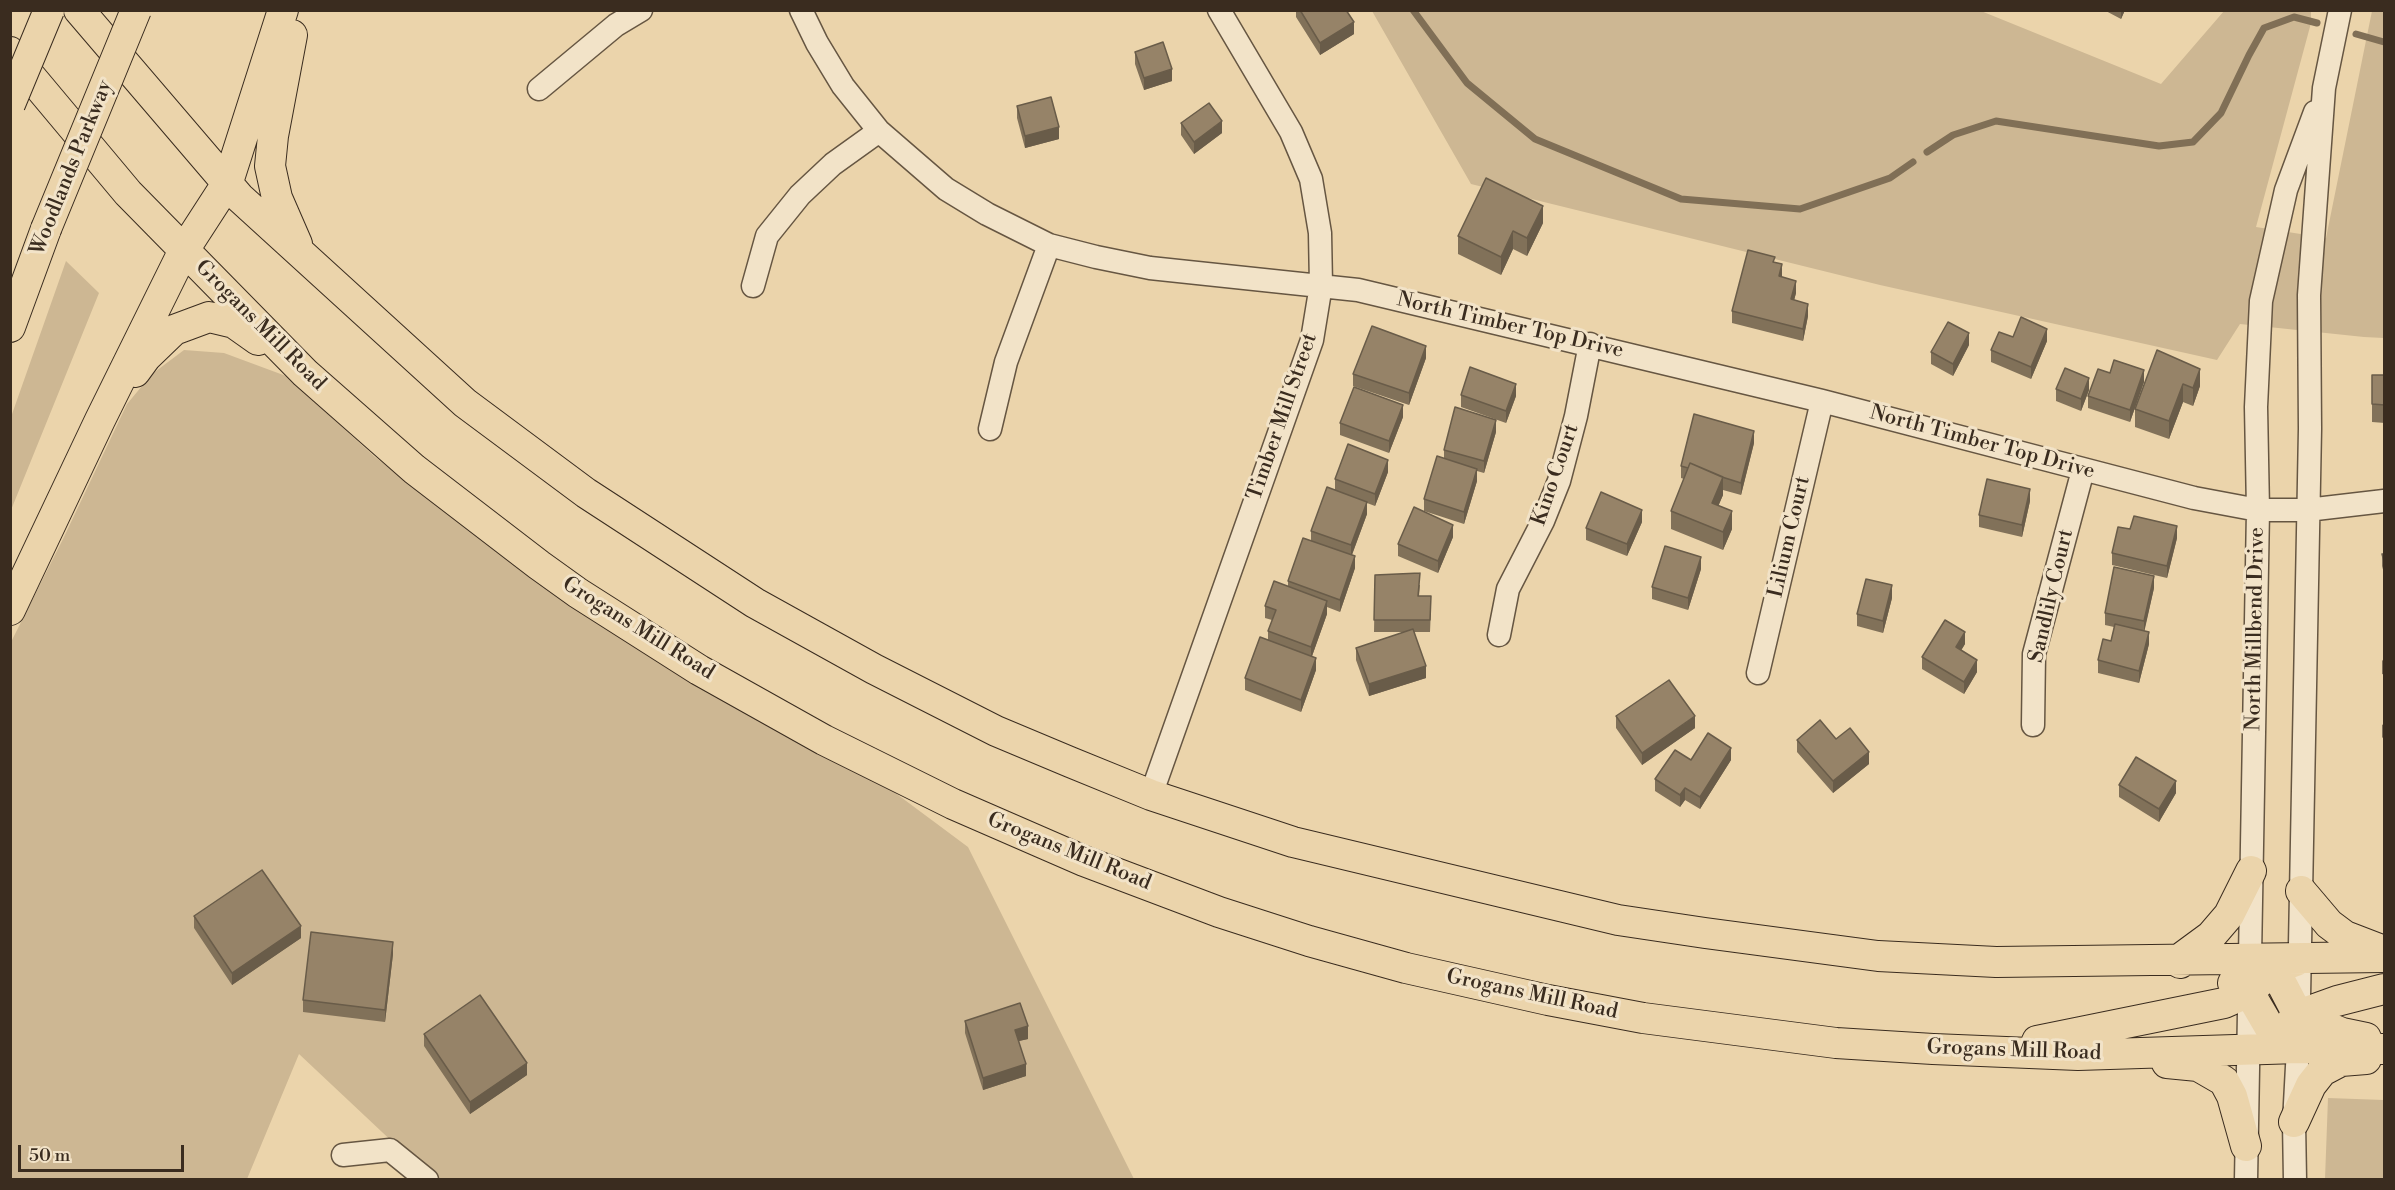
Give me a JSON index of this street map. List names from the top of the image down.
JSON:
{
  "streets": {
    "main road": ["Woodlands Parkway", "Grogans Mill Road"],
    "street": [
      "North Timber Top Drive",
      "Timber Mill Street",
      "Kino Court",
      "Lilium Court",
      "Sandlily Court",
      "North Millbend Drive"
    ]
  },
  "crossings": [
    ["North Timber Top Drive", "Timber Mill Street"],
    ["North Timber Top Drive", "Kino Court"],
    ["North Timber Top Drive", "Lilium Court"],
    ["North Timber Top Drive", "Sandlily Court"],
    ["North Timber Top Drive", "North Millbend Drive"]
  ],
  "scale_bar": "50 m"
}
